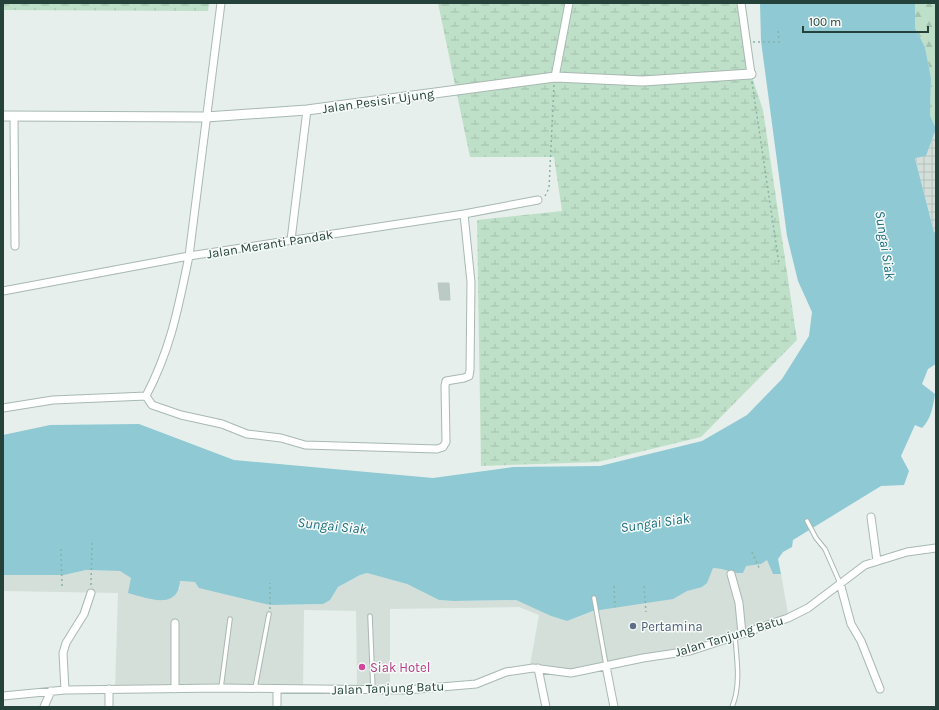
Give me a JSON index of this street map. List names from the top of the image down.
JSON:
{
  "streets": {
    "street": ["Jalan Pesisir Ujung", "Jalan Meranti Pandak", "Jalan Tanjung Batu"]
  },
  "water": ["Sungai Siak"],
  "places": ["Pertamina", "Siak Hotel"],
  "scale_bar": "100 m"
}
